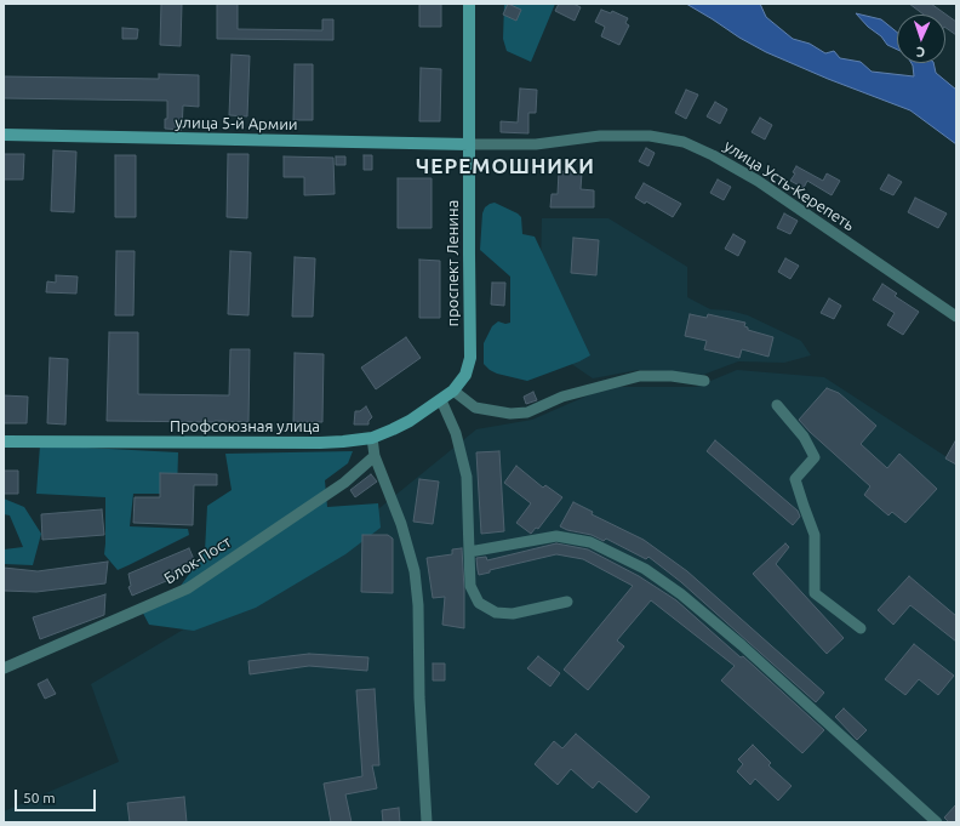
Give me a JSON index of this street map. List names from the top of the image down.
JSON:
{
  "streets": {
    "main road": ["улица 5-й Армии", "проспект Ленина", "Профсоюзная улица"],
    "street": ["улица Усть-Керепеть", "Блок-Пост"]
  },
  "crossings": [
    ["улица 5-й Армии", "улица Усть-Керепеть"],
    ["улица 5-й Армии", "проспект Ленина"],
    ["улица Усть-Керепеть", "проспект Ленина"],
    ["проспект Ленина", "Профсоюзная улица"]
  ],
  "districts": ["ЧЕРЕМОШНИКИ"],
  "scale_bar": "50 m",
  "north": "bottom"
}
